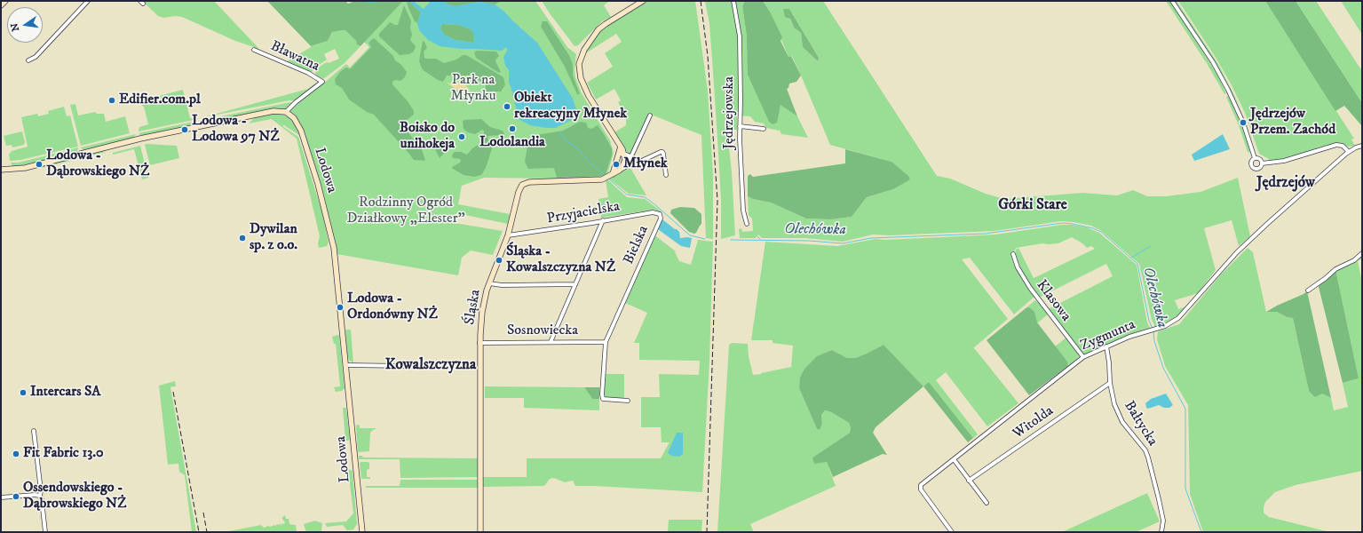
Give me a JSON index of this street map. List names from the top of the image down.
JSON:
{
  "streets": {
    "street": [
      "Bławatna",
      "Jędrzejowska",
      "Lodowa",
      "Przyjacielska",
      "Bielska",
      "Klasowa",
      "Śląska",
      "Sosnowiecka",
      "Zygmunta",
      "Witolda",
      "Bałtycka"
    ]
  },
  "crossings": [
    ["Bławatna", "Lodowa"],
    ["Przyjacielska", "Bielska"],
    ["Przyjacielska", "Śląska"],
    ["Bielska", "Sosnowiecka"],
    ["Klasowa", "Zygmunta"],
    ["Śląska", "Sosnowiecka"],
    ["Zygmunta", "Bałtycka"],
    ["Witolda", "Bałtycka"]
  ],
  "districts": ["Jędrzejów", "Górki Stare", "Kowalszczyzna"],
  "water": ["Olechówka"],
  "parks": ["Park na Młynku", "Rodzinny Ogród Działkowy „Elester”"],
  "places": [
    "Edifier.com.pl",
    "Obiekt rekreacyjny Młynek",
    "Jędrzejów Przem. Zachód",
    "Lodolandia",
    "Lodowa - Lodowa 97 NŻ",
    "Boisko do unihokeja",
    "Lodowa - Dąbrowskiego NŻ",
    "Młynek",
    "Dywilan sp. z o.o.",
    "Śląska - Kowalszczyzna NŻ",
    "Lodowa - Ordonówny NŻ",
    "Intercars SA",
    "Fit Fabric 13.0",
    "Ossendowskiego - Dąbrowskiego NŻ"
  ],
  "north": "left"
}
